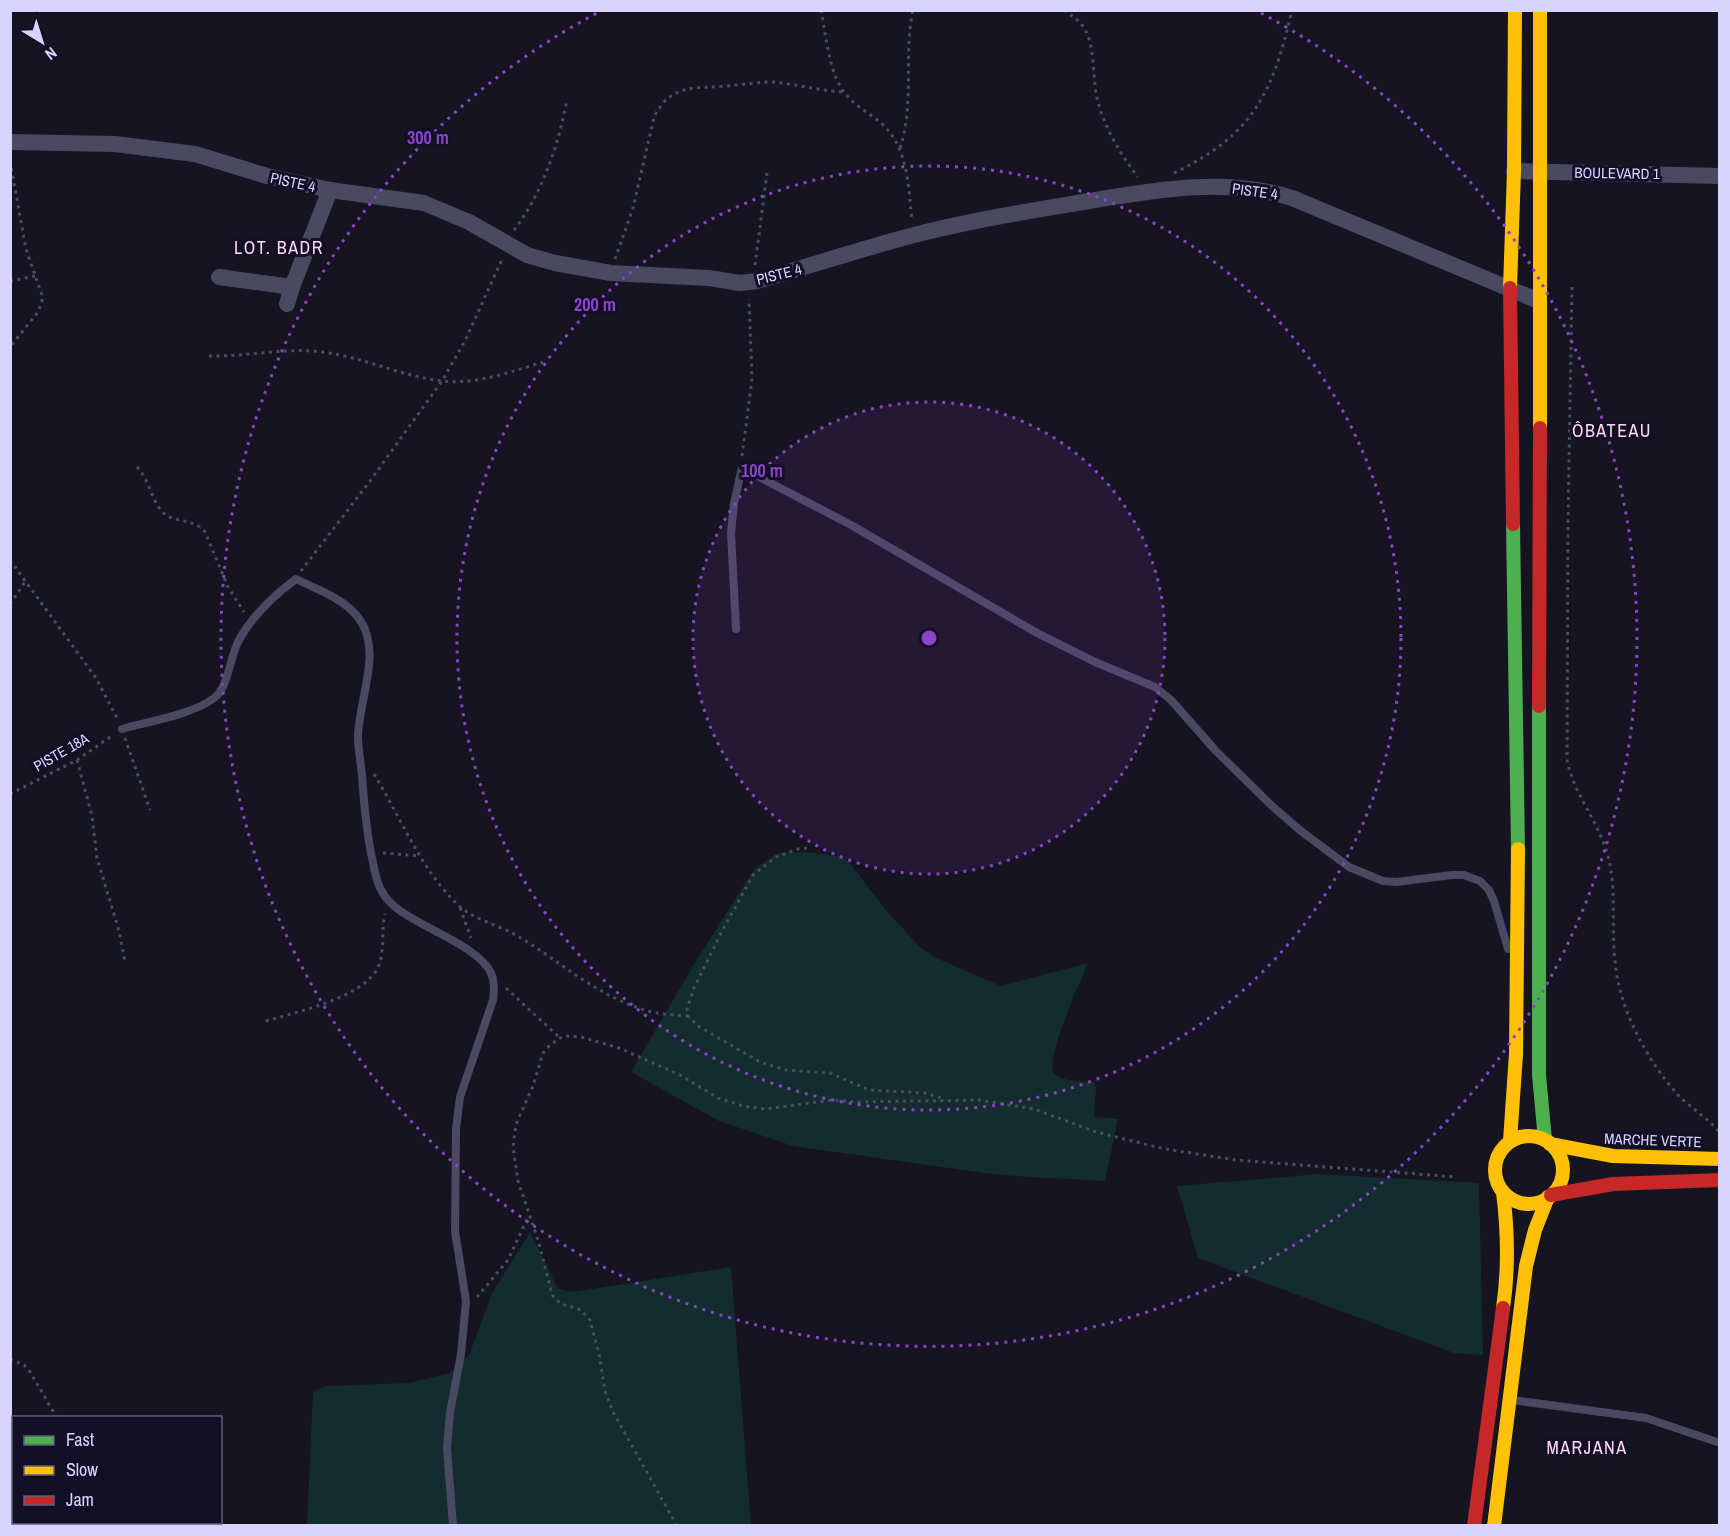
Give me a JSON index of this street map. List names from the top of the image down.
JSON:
{
  "streets": {
    "main road": ["MARCHE VERTE"],
    "street": ["BOULEVARD 1", "PISTE 4"],
    "path": ["PISTE 18A"]
  },
  "districts": ["LOT. BADR", "ÔBATEAU", "MARJANA"],
  "legend": ["Fast", "Slow", "Jam"],
  "north": "bottom right",
  "rings": ["300 m", "200 m", "100 m"]
}
